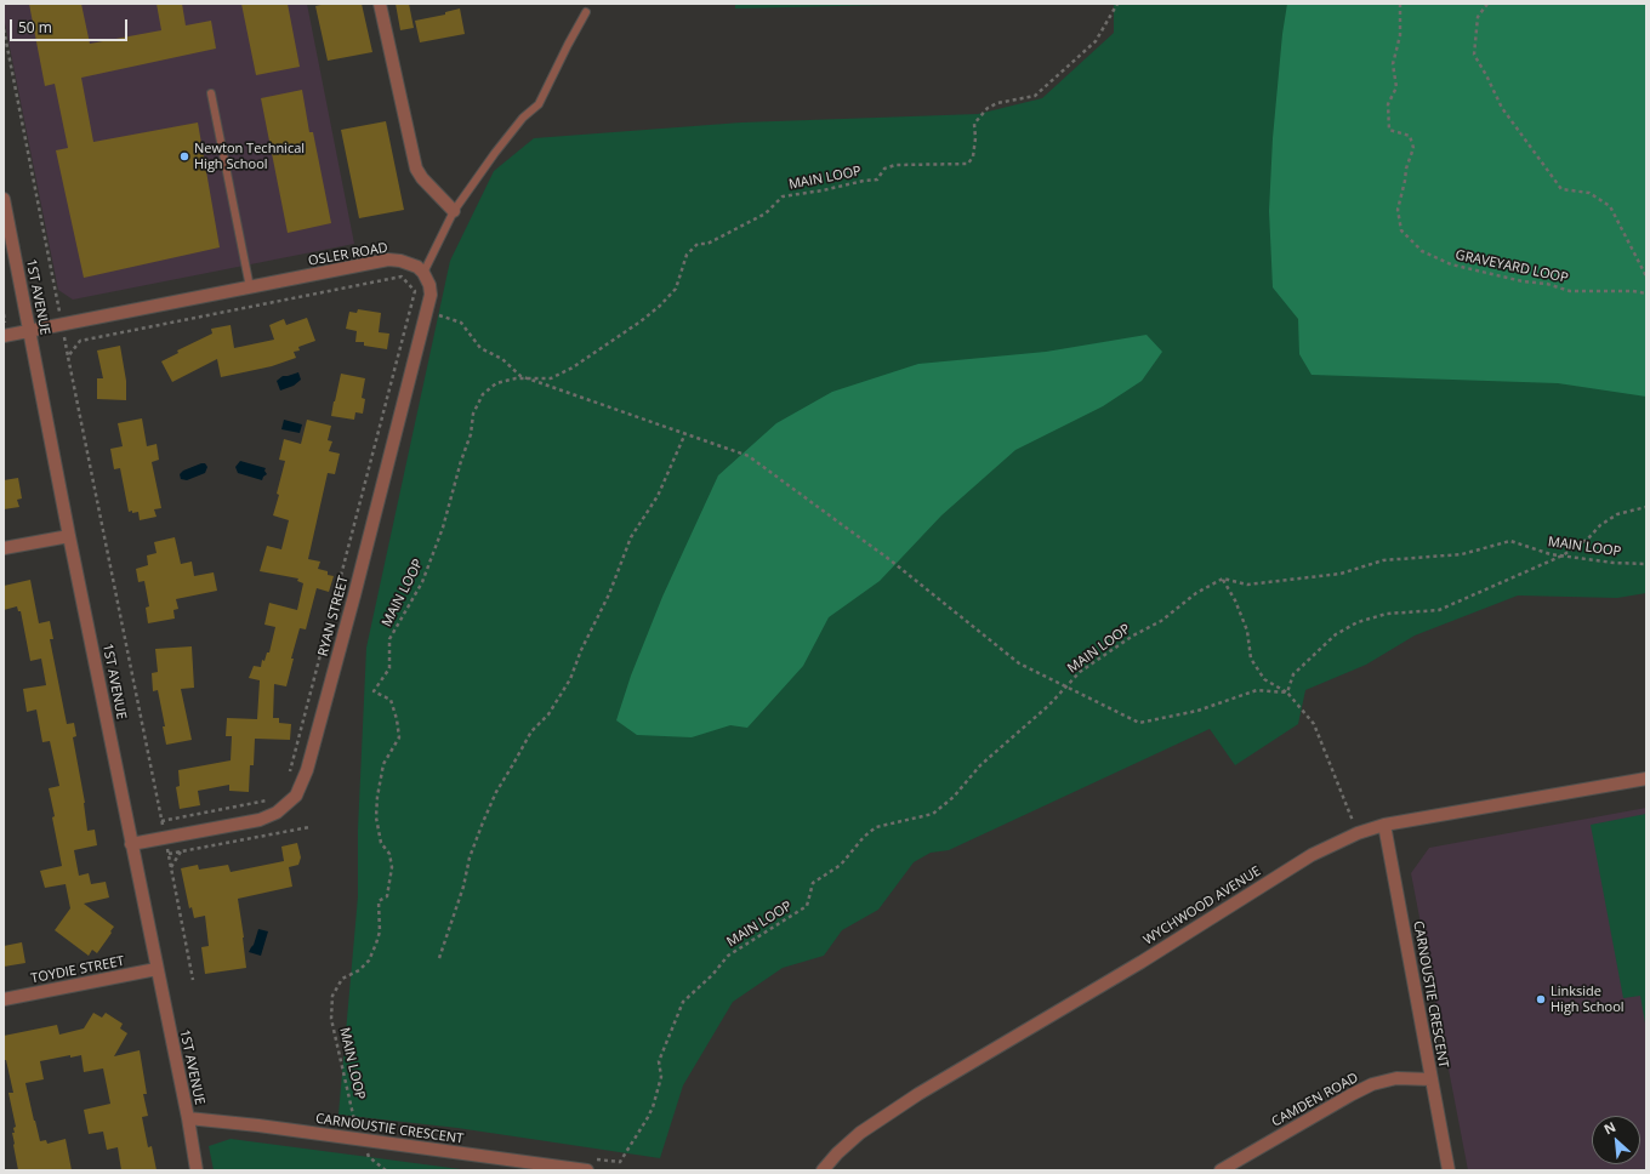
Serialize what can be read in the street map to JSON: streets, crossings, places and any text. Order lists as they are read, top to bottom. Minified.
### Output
{"streets":{"street":["OSLER ROAD","1ST AVENUE","RYAN STREET","WYCHWOOD AVENUE","TOYDIE STREET","CARNOUSTIE CRESCENT","CAMDEN ROAD"],"path":["MAIN LOOP","GRAVEYARD LOOP"]},"crossings":[["MAIN LOOP","CARNOUSTIE CRESCENT"],["OSLER ROAD","1ST AVENUE"],["OSLER ROAD","RYAN STREET"],["1ST AVENUE","RYAN STREET"],["1ST AVENUE","TOYDIE STREET"],["1ST AVENUE","CARNOUSTIE CRESCENT"],["WYCHWOOD AVENUE","CARNOUSTIE CRESCENT"],["CARNOUSTIE CRESCENT","CAMDEN ROAD"]],"places":["Newton Technical High School","Linkside High School"],"scale_bar":"50 m","north":"top left"}
